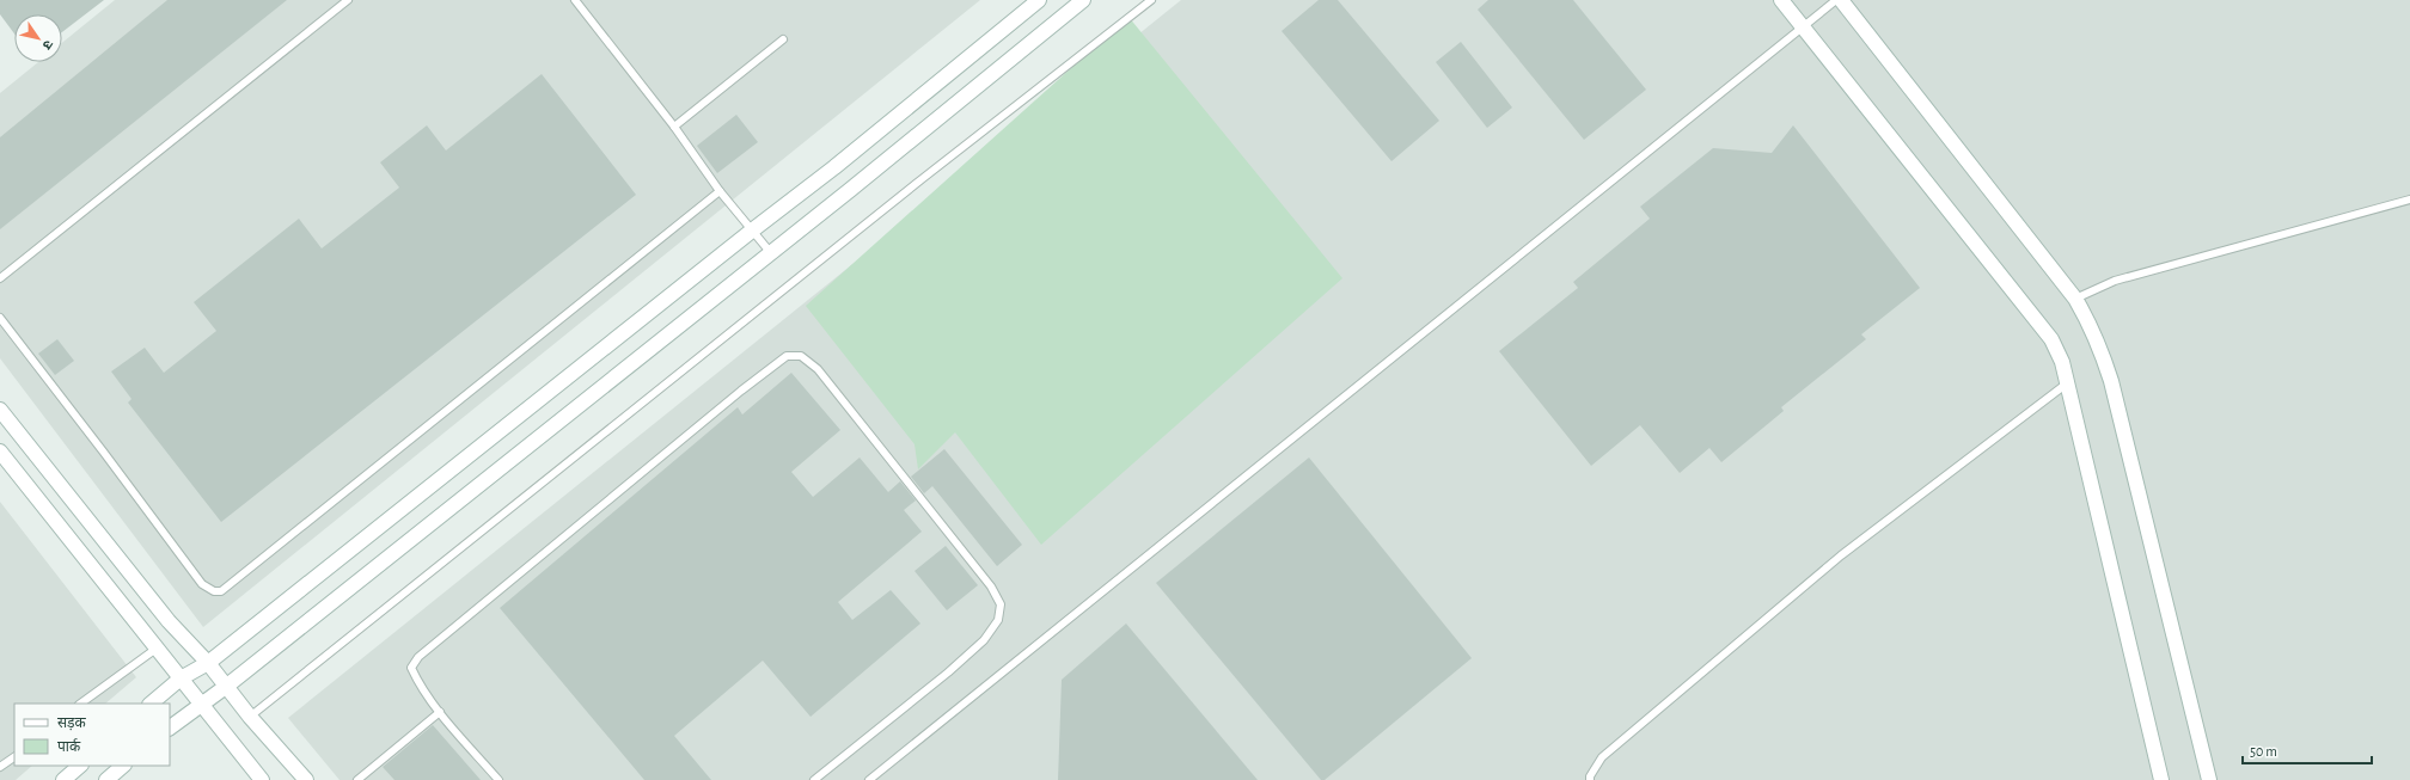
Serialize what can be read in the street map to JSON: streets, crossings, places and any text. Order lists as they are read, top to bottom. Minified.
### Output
{"legend":["सड़क","पार्क"],"scale_bar":"50 m","north":"bottom right"}
